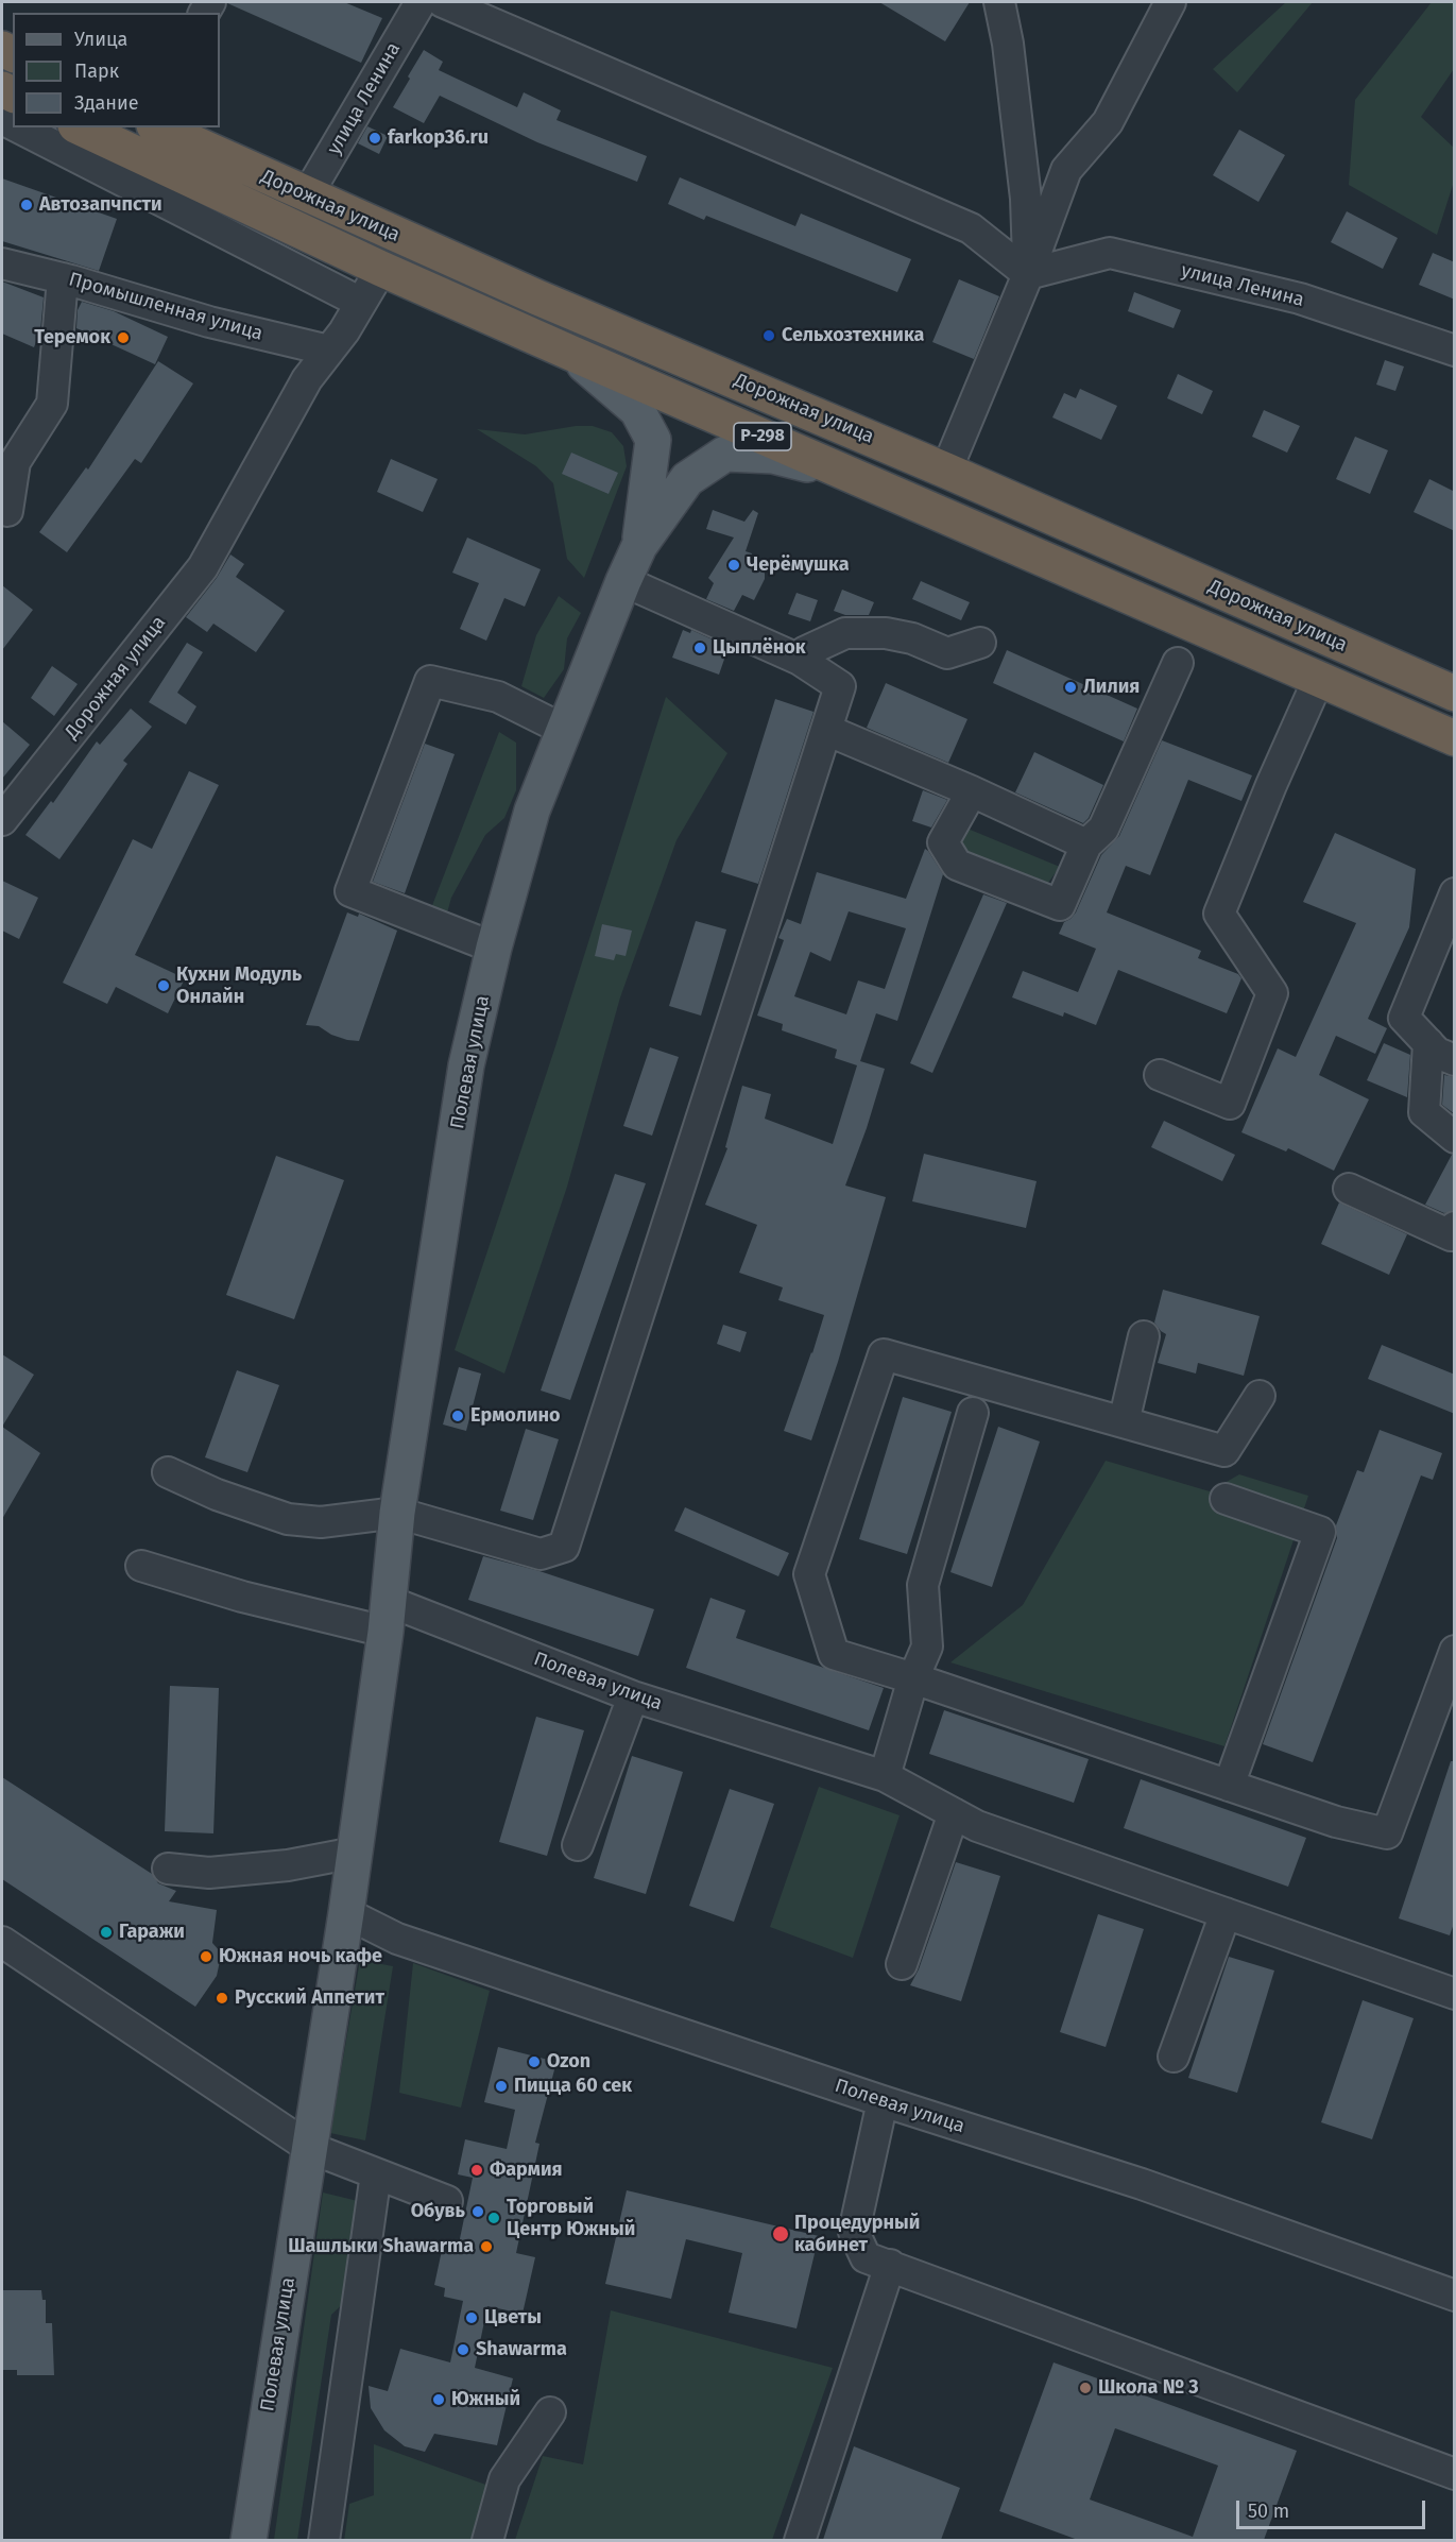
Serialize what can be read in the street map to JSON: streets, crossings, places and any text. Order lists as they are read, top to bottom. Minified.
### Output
{"streets":{"highway":["Дорожная улица","Р-298"],"main road":["Полевая улица"],"street":["улица Ленина","Промышленная улица"]},"crossings":[["улица Ленина","Дорожная улица"],["Дорожная улица","Промышленная улица"]],"places":["farkop36.ru","Автозапчпсти","Сельхозтехника","Теремок","Черёмушка","Цыплёнок","Лилия","Кухни Модуль Онлайн","Ермолино","Гаражи","Южная ночь кафе","Русский Аппетит","Ozon","Пицца 60 сек","Фармия","Обувь","Торговый Центр Южный","Процедурный кабинет","Шашлыки Shawarma","Цветы","Shawarma","Школа № 3","Южный"],"legend":["Улица","Парк","Здание"],"scale_bar":"50 m"}
